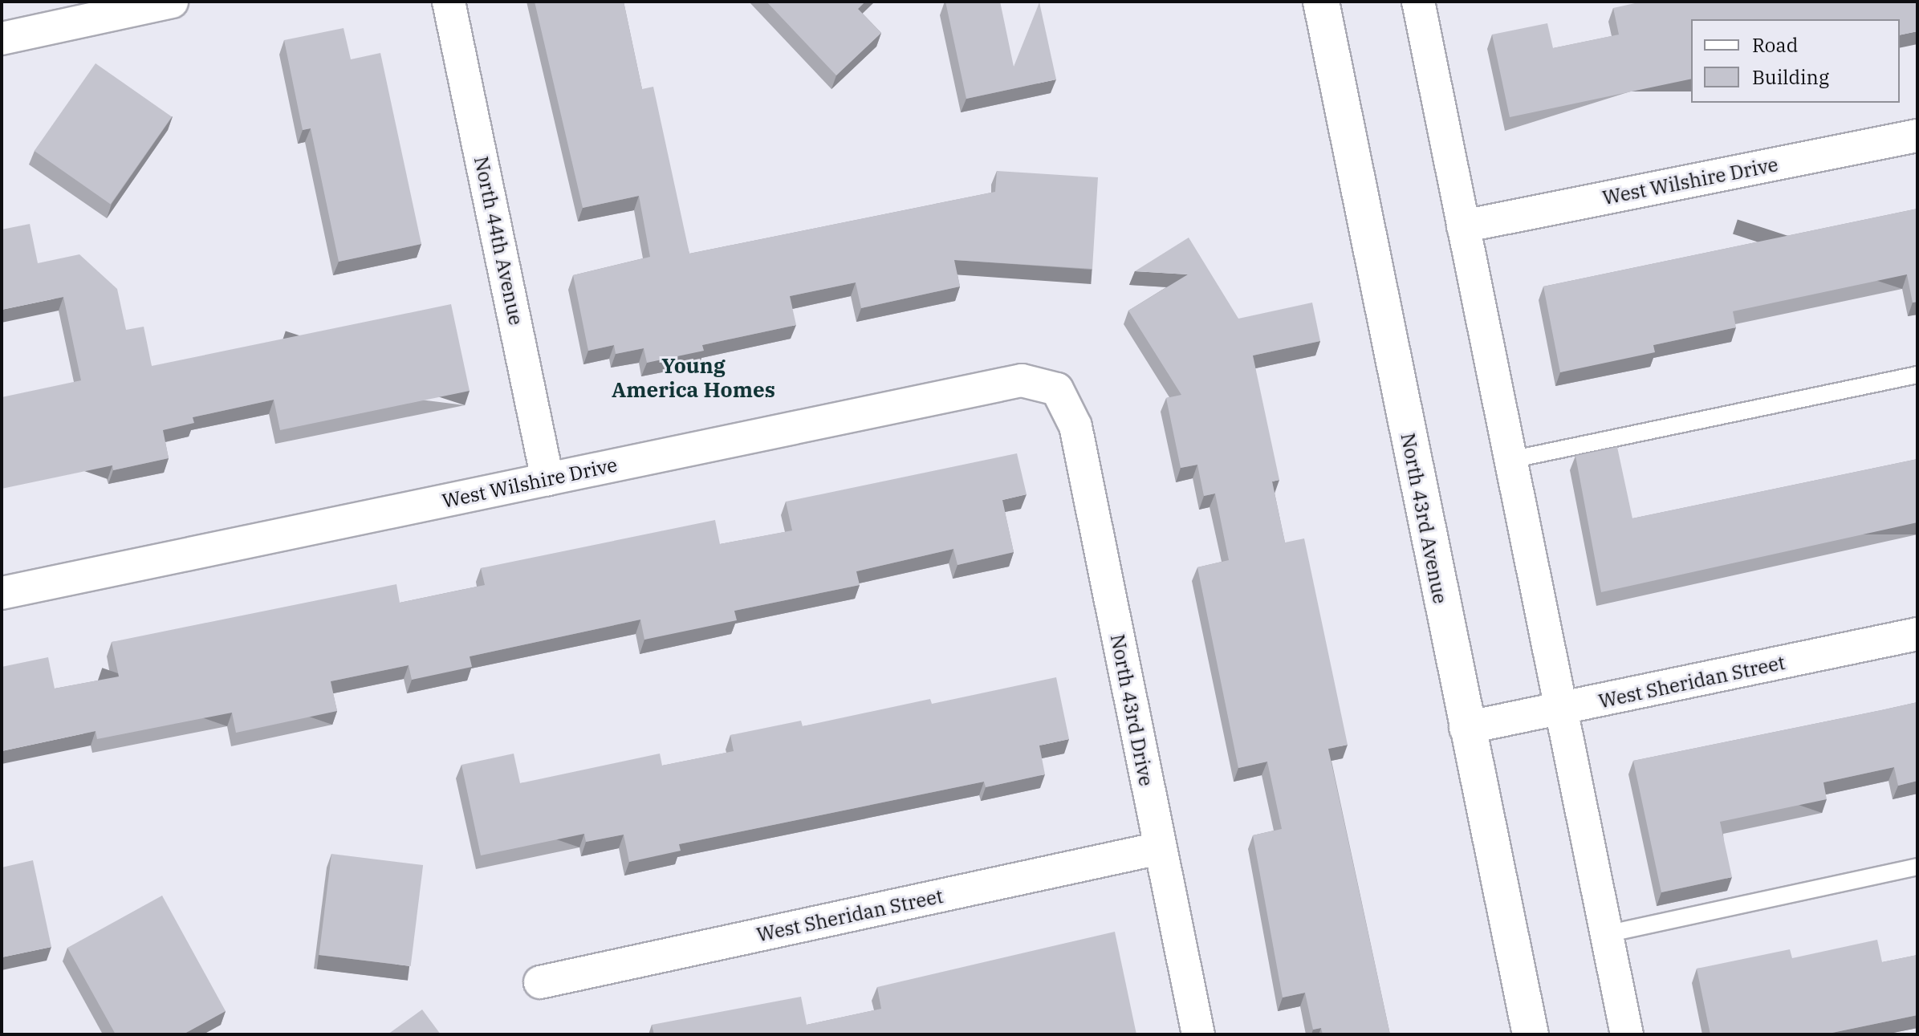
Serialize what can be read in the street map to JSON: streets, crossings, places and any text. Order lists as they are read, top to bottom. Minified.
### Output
{"streets":{"main road":["North 43rd Avenue"],"street":["West Wilshire Drive","North 44th Avenue","West Sheridan Street","North 43rd Drive"]},"crossings":[["West Wilshire Drive","North 44th Avenue"],["West Wilshire Drive","North 43rd Drive"],["North 43rd Avenue","West Sheridan Street"],["West Sheridan Street","North 43rd Drive"]],"districts":["Young America Homes"],"legend":["Road","Building"]}
